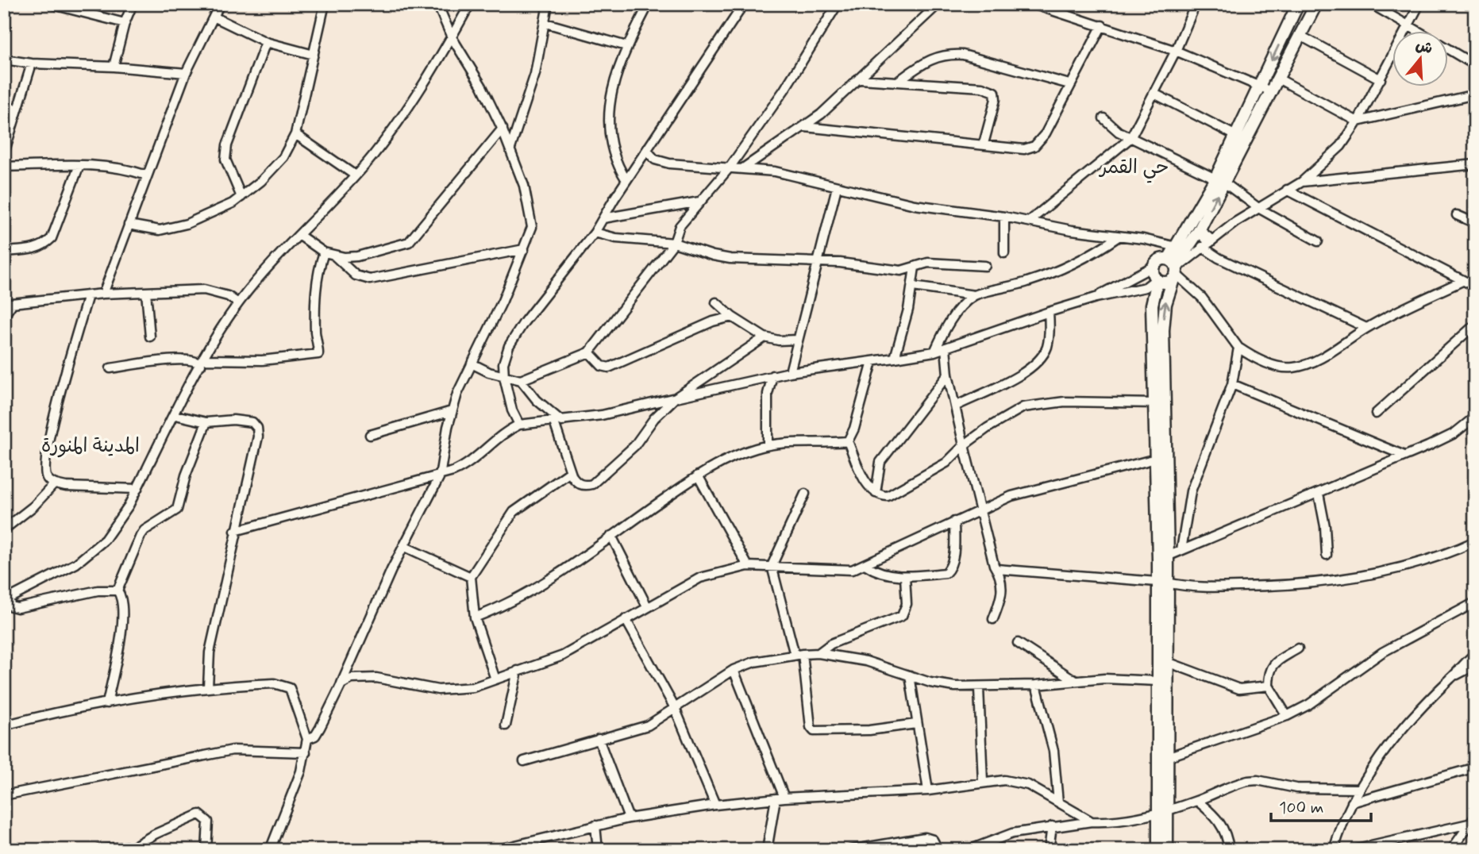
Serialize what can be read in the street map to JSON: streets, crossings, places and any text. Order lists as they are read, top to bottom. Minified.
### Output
{"districts":["حي القمر","المدينة المنورة"],"scale_bar":"100 m","north":"top"}
